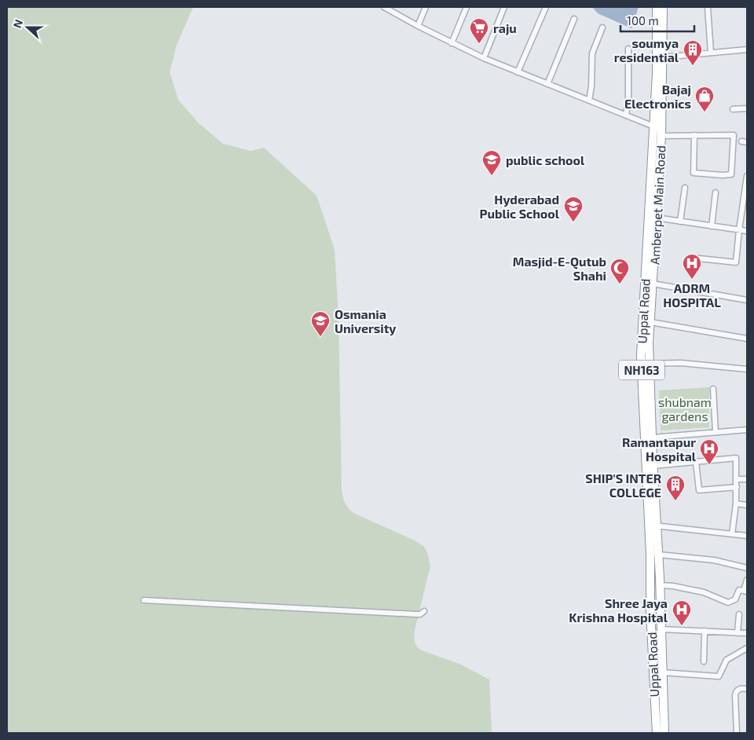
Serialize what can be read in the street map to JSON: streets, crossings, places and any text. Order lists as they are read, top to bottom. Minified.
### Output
{"streets":{"highway":["Amberpet Main Road","Uppal Road","NH163"]},"crossings":[["Amberpet Main Road","Uppal Road"]],"parks":["shubnam gardens"],"places":{"supermarket":["raju"],"building":["soumya residential","SHIP'S INTER COLLEGE"],"shop":["Bajaj Electronics"],"school or university":["public school","Hyderabad Public School","Osmania University"],"hospital":["ADRM HOSPITAL","Ramantapur Hospital","Shree Jaya Krishna Hospital"],"mosque":["Masjid-E-Qutub Shahi"]},"scale_bar":"100 m","north":"left"}
